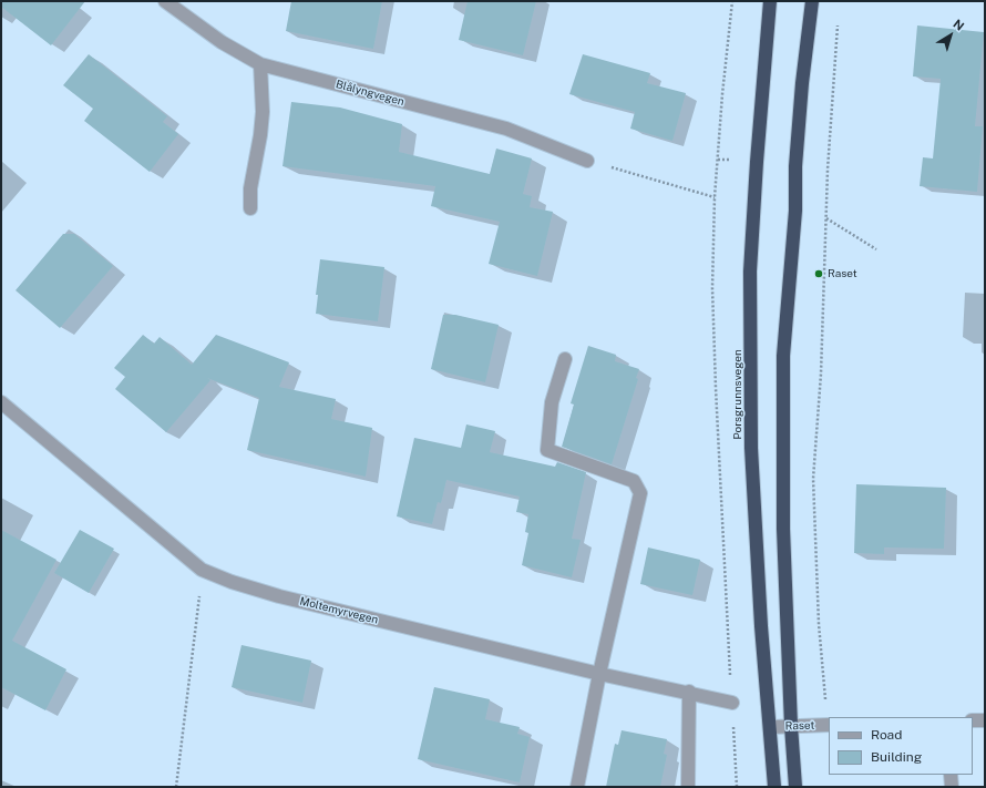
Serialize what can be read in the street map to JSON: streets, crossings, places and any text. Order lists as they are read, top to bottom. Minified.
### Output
{"streets":{"highway":["Porsgrunnsvegen"],"street":["Blålyngvegen","Moltemyrvegen","Raset"]},"crossings":[["Porsgrunnsvegen","Raset"]],"places":["Raset"],"legend":["Road","Building"],"north":"top right"}
